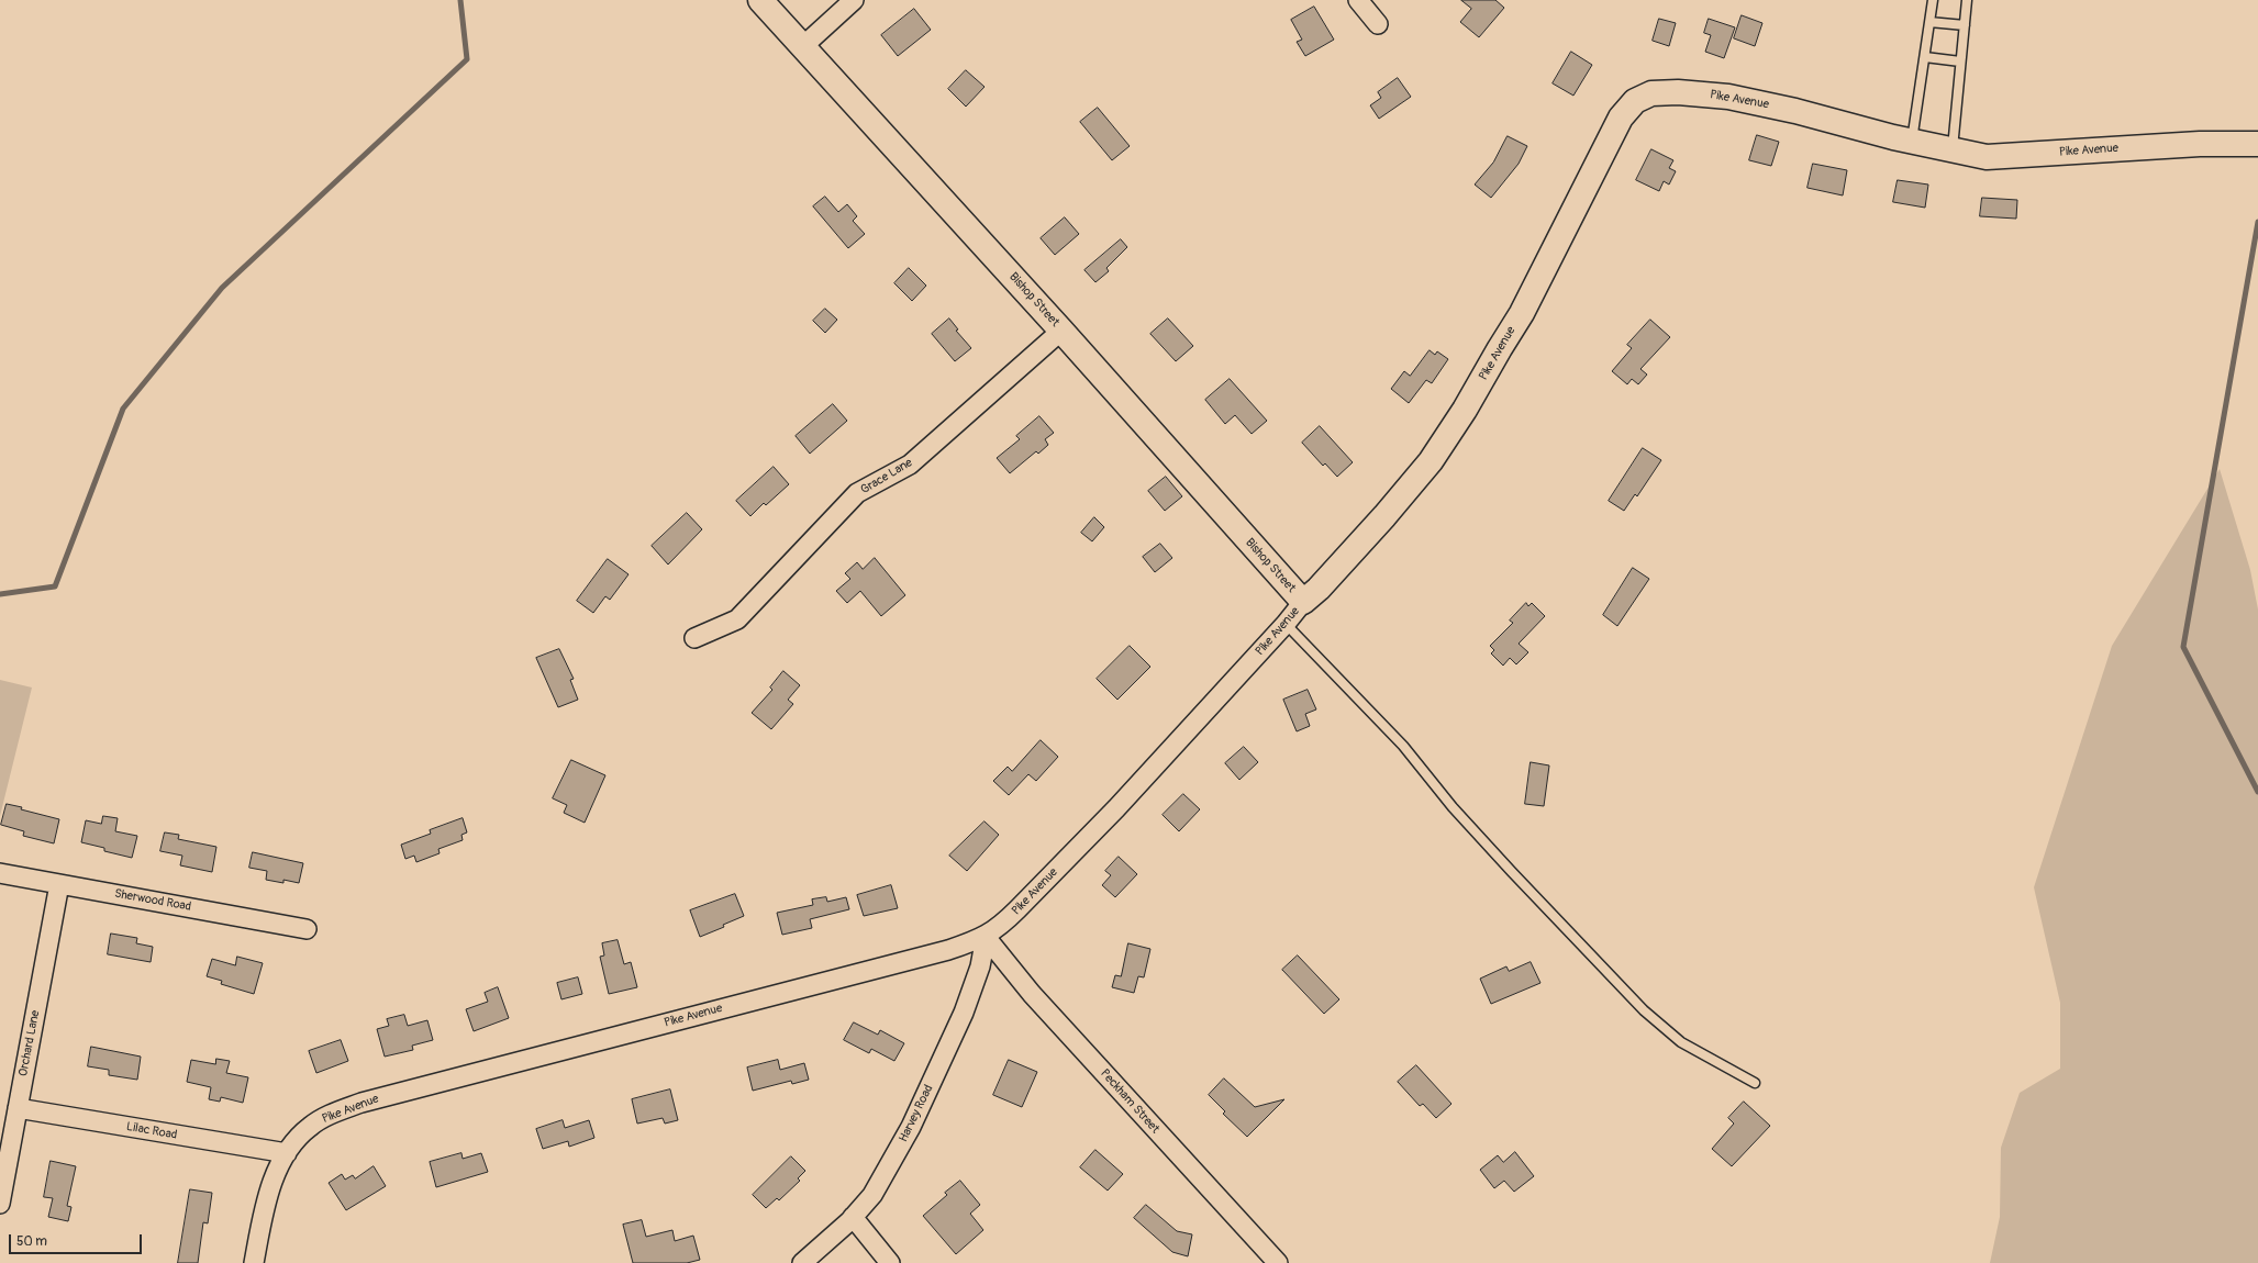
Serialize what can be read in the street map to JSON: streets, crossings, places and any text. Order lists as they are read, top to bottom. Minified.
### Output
{"streets":{"street":["Pike Avenue","Bishop Street","Grace Lane","Sherwood Road","Orchard Lane","Peckham Street","Harvey Road","Lilac Road"]},"crossings":[["Pike Avenue","Bishop Street"],["Pike Avenue","Peckham Street"],["Pike Avenue","Harvey Road"],["Pike Avenue","Lilac Road"],["Bishop Street","Grace Lane"],["Sherwood Road","Orchard Lane"],["Orchard Lane","Lilac Road"],["Peckham Street","Harvey Road"]],"scale_bar":"50 m"}
